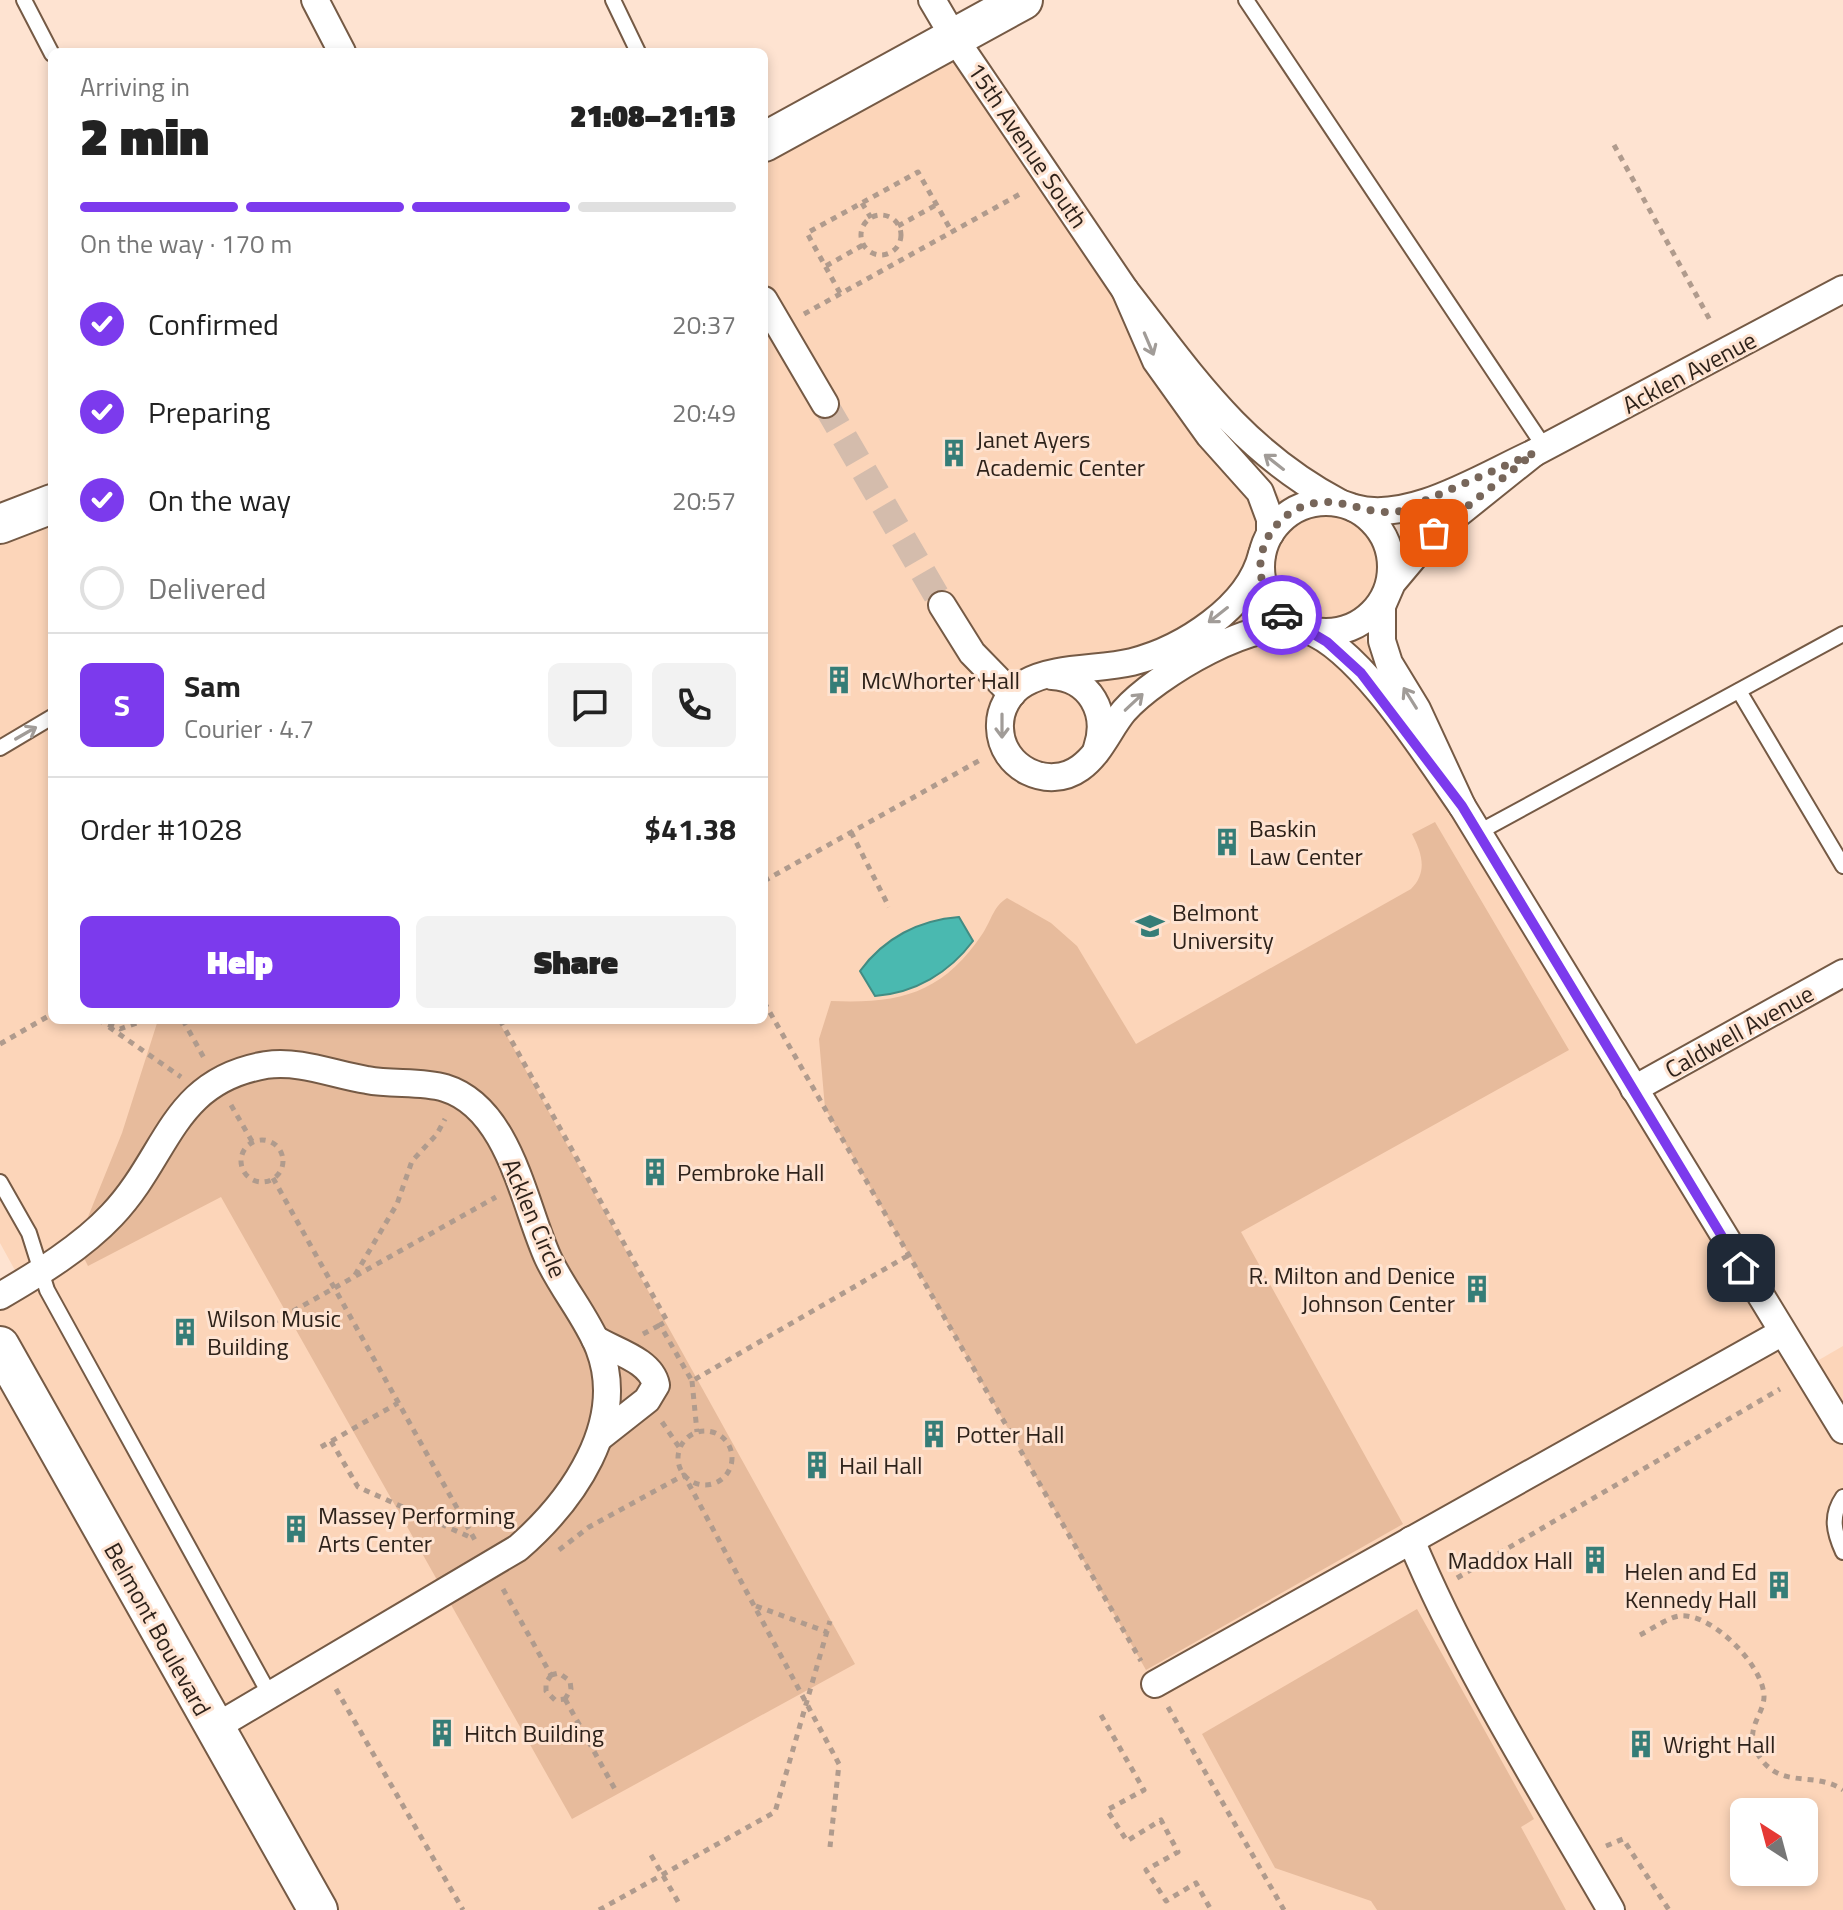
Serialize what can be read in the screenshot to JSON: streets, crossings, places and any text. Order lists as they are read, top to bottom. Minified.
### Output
{"streets":{"street":["15th Avenue South","Acklen Avenue","Caldwell Avenue","Acklen Circle","Belmont Boulevard"]},"crossings":[["15th Avenue South","Acklen Avenue"],["Acklen Circle","Belmont Boulevard"]],"places":{"building":["Janet Ayers Academic Center","McWhorter Hall","Baskin Law Center","Pembroke Hall","R. Milton and Denice Johnson Center","Wilson Music Building","Potter Hall","Hail Hall","Massey Performing Arts Center","Maddox Hall","Helen and Ed Kennedy Hall","Hitch Building","Wright Hall"],"school or university":["Belmont University"]},"north":"top left","page":{"heading":["2 min","Arriving in","21:08–21:13"],"panel":["Sam","Courier · 4.7","Order #1028","$41.38"],"bar":"On the way · 170 m","list":[["Confirmed","20:37"],["Preparing","20:49"],["On the way","20:57"],"Delivered"],"round":"S","buttons":["Help","Share"]}}
